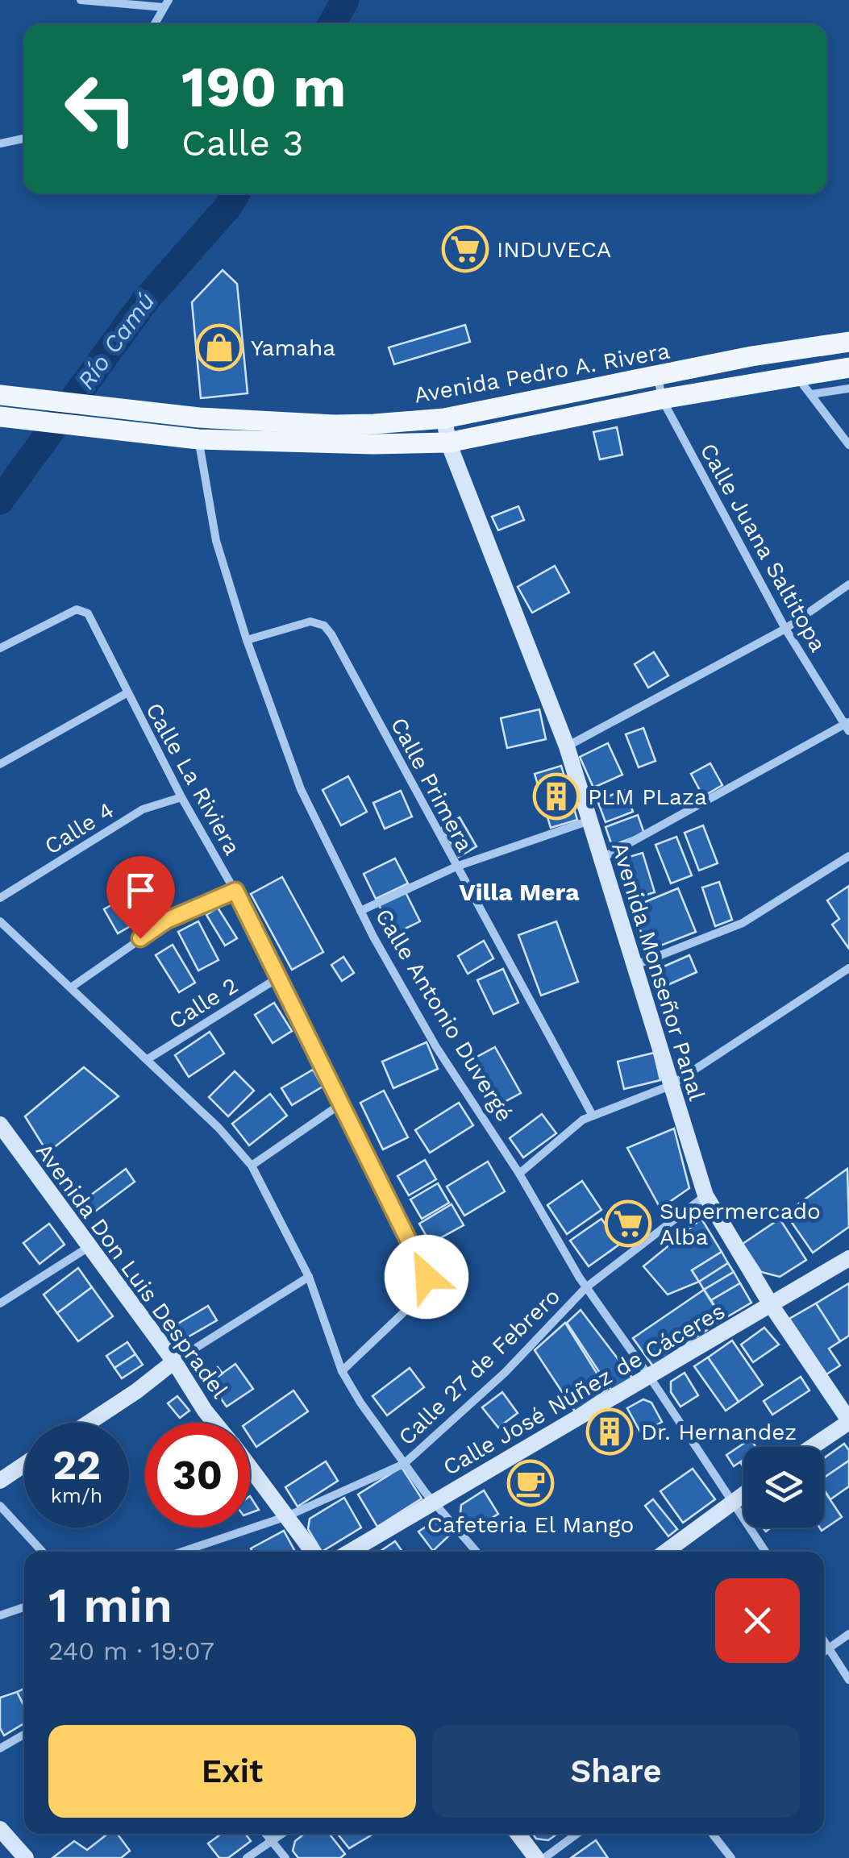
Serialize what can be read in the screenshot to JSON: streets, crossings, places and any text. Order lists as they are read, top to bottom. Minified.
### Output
{"streets":{"main road":["Avenida Pedro A. Rivera","Avenida Monseñor Panal","Avenida Don Luis Despradel","Calle José Núñez de Cáceres"],"street":["Calle Juana Saltitopa","Calle La Riviera","Calle Primera","Calle 4","Calle 2","Calle Antonio Duvergé","Calle 27 de Febrero"]},"crossings":[["Avenida Pedro A. Rivera","Calle Juana Saltitopa"],["Avenida Pedro A. Rivera","Avenida Monseñor Panal"],["Avenida Pedro A. Rivera","Calle Antonio Duvergé"],["Calle La Riviera","Calle 4"],["Calle La Riviera","Calle 2"],["Calle Primera","Calle Antonio Duvergé"],["Avenida Monseñor Panal","Calle 27 de Febrero"],["Avenida Monseñor Panal","Calle José Núñez de Cáceres"],["Calle Antonio Duvergé","Calle 27 de Febrero"],["Calle Antonio Duvergé","Calle José Núñez de Cáceres"],["Avenida Don Luis Despradel","Calle 27 de Febrero"]],"districts":["Villa Mera"],"water":["Río Camú"],"places":{"supermarket":["INDUVECA","Supermercado Alba"],"shop":["Yamaha"],"building":["PLM PLaza","Dr. Hernandez"],"cafe":["Cafeteria El Mango"]},"page":{"turn":["190 m","Calle 3"],"speed":"22 km/h","limit":"30","heading":["1 min","240 m · 19:07"],"buttons":["Exit","Share"]}}
